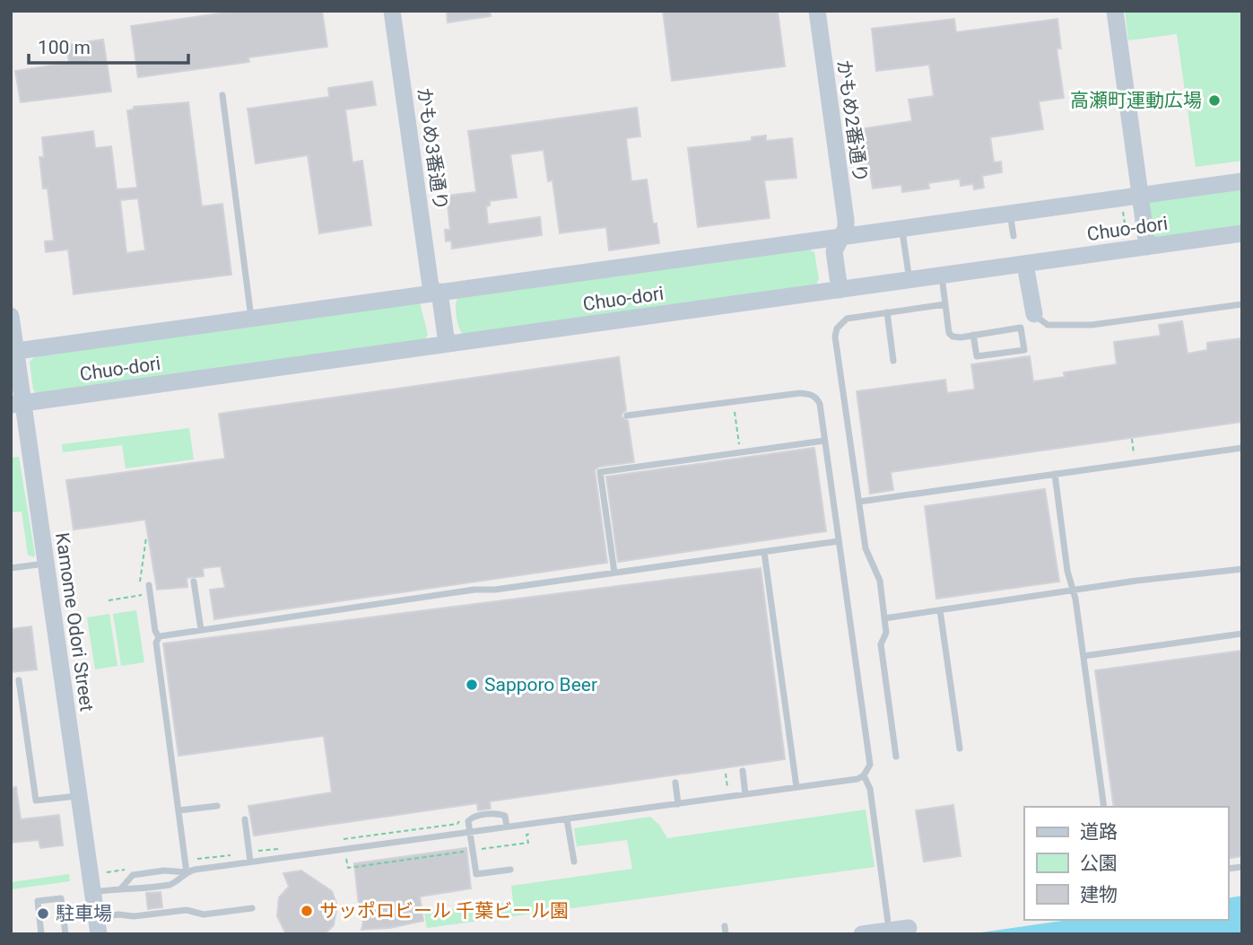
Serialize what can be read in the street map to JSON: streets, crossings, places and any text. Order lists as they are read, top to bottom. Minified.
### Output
{"streets":{"street":["かもめ2番通り","かもめ3番通り","Chuo-dori","Kamome Odori Street"]},"crossings":[["かもめ2番通り","Chuo-dori"],["かもめ3番通り","Chuo-dori"],["Chuo-dori","Kamome Odori Street"]],"places":["高瀬町運動広場","Sapporo Beer","サッポロビール 千葉ビール園","駐車場"],"legend":["道路","公園","建物"],"scale_bar":"100 m"}
